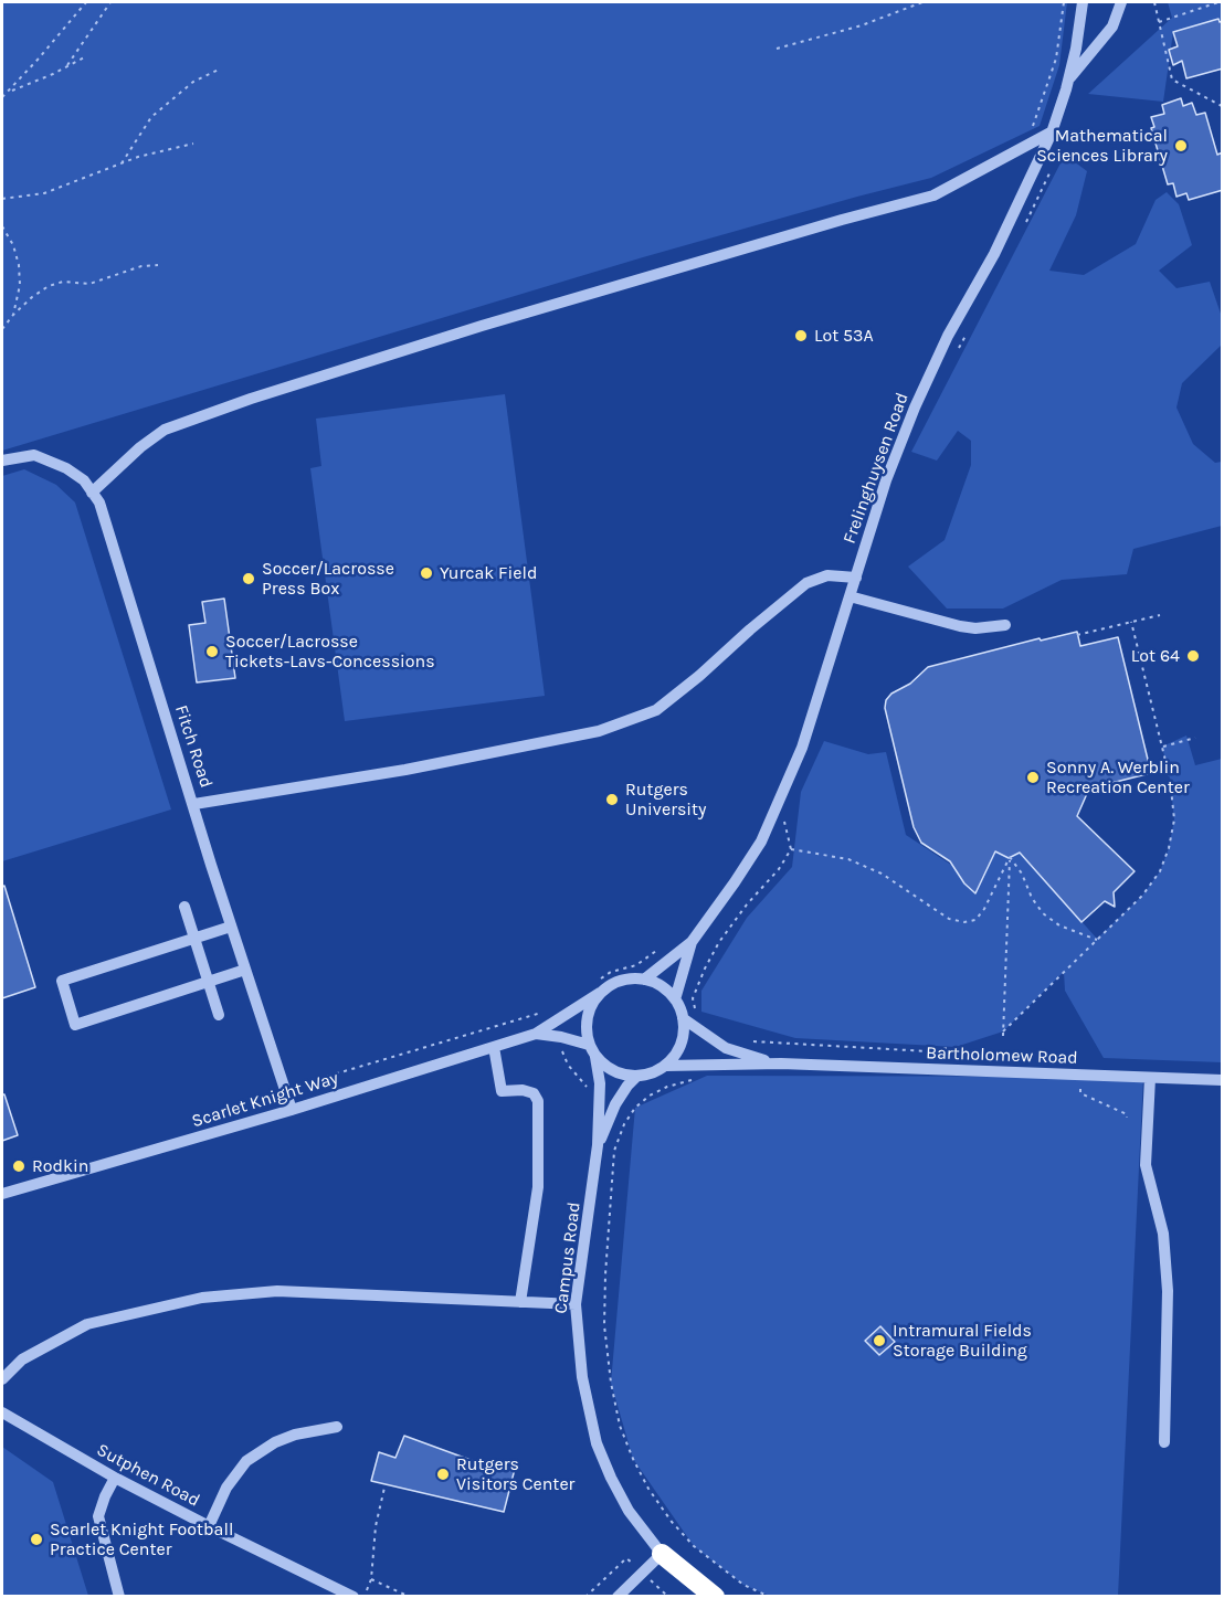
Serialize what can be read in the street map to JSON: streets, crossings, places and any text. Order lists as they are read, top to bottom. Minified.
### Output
{"streets":{"street":["Frelinghuysen Road","Fitch Road","Bartholomew Road","Scarlet Knight Way","Campus Road","Sutphen Road"]},"crossings":[["Frelinghuysen Road","Bartholomew Road"],["Frelinghuysen Road","Campus Road"],["Fitch Road","Scarlet Knight Way"],["Bartholomew Road","Campus Road"]],"places":["Mathematical Sciences Library","Lot 53A","Yurcak Field","Soccer/Lacrosse Press Box","Soccer/Lacrosse Tickets-Lavs-Concessions","Lot 64","Sonny A. Werblin Recreation Center","Rutgers University","Rodkin","Intramural Fields Storage Building","Rutgers Visitors Center","Scarlet Knight Football Practice Center"]}
